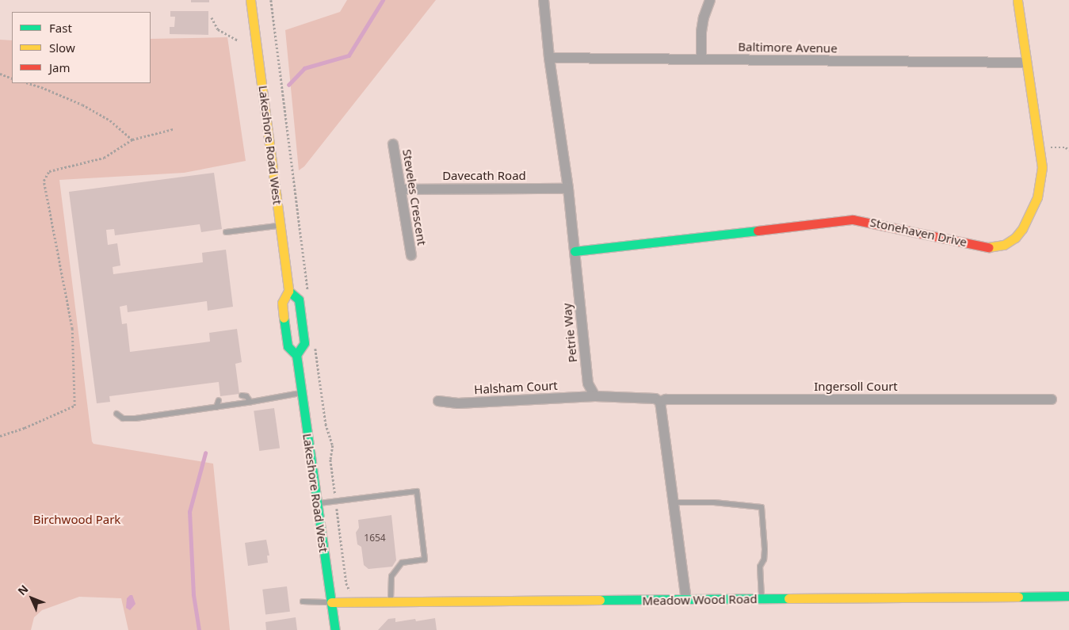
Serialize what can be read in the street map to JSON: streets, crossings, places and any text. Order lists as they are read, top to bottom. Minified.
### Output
{"streets":{"street":["Baltimore Avenue","Lakeshore Road West","Davecath Road","Steveles Crescent","Stonehaven Drive","Petrie Way","Ingersoll Court","Halsham Court","Meadow Wood Road"]},"crossings":[["Baltimore Avenue","Stonehaven Drive"],["Baltimore Avenue","Petrie Way"],["Lakeshore Road West","Meadow Wood Road"],["Davecath Road","Steveles Crescent"],["Davecath Road","Petrie Way"],["Stonehaven Drive","Petrie Way"],["Petrie Way","Halsham Court"]],"parks":["Birchwood Park"],"house_numbers":["1654"],"legend":["Fast","Slow","Jam"],"north":"top left"}
